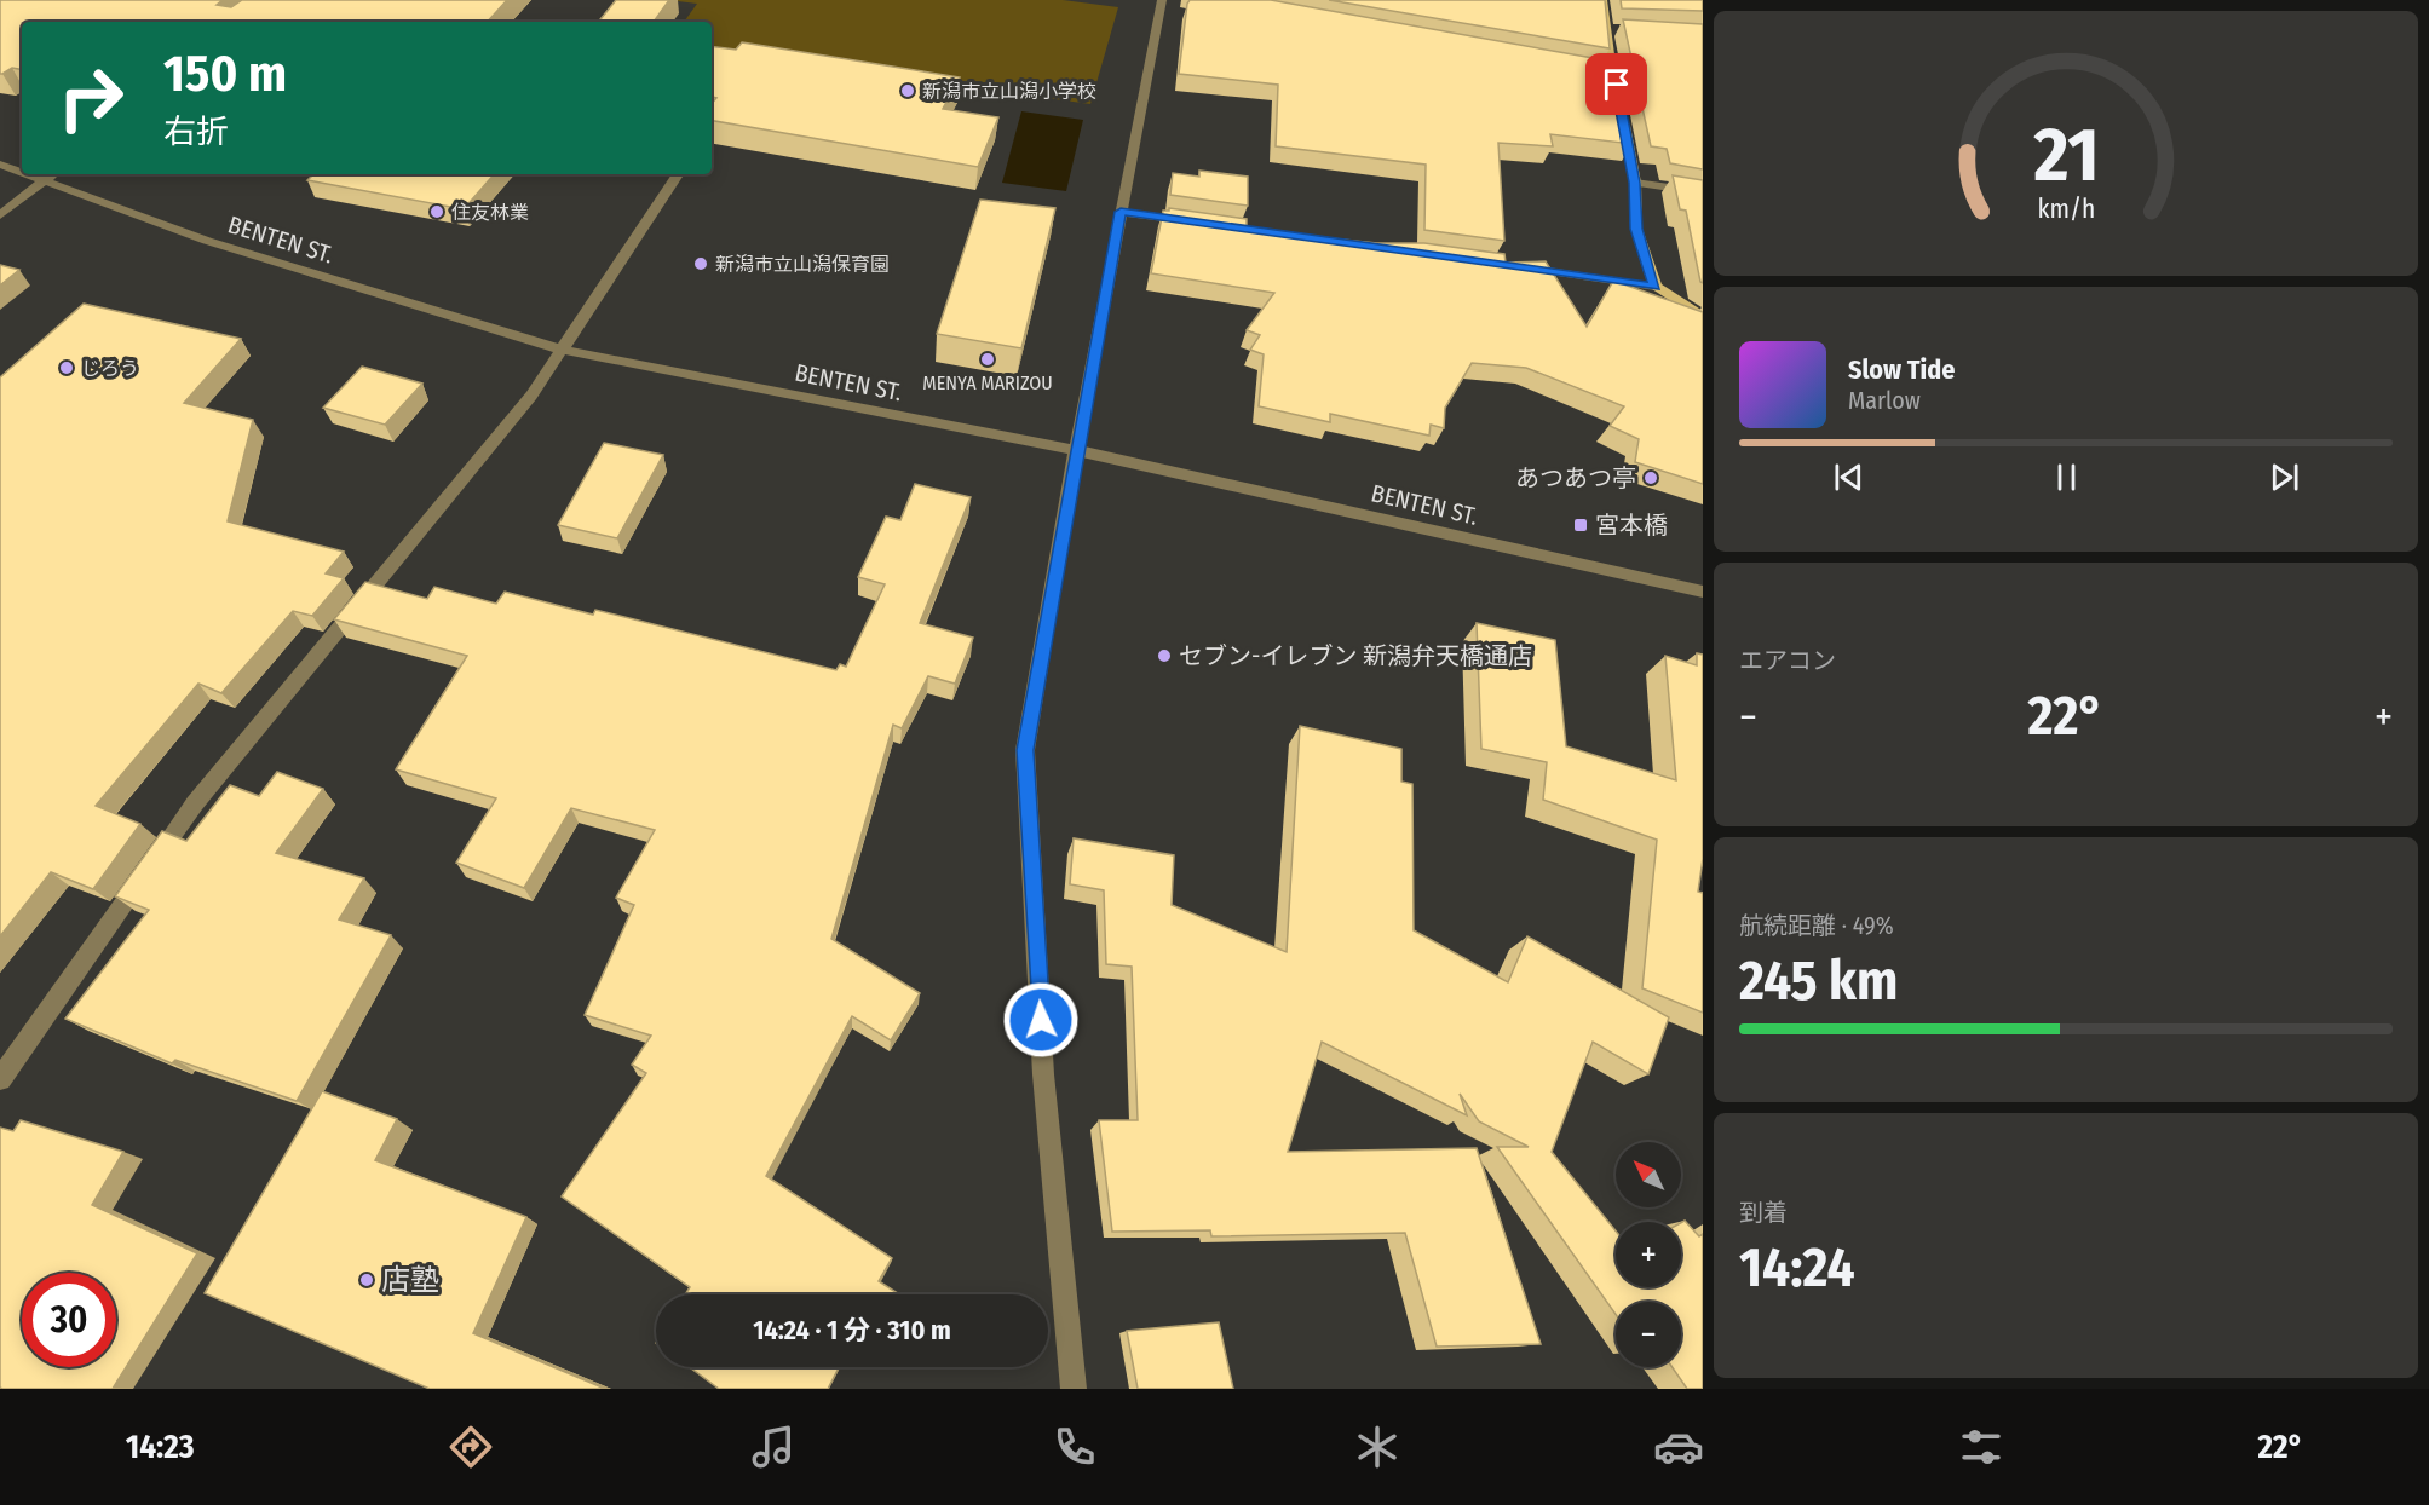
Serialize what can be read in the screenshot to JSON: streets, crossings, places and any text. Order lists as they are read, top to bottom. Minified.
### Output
{"streets":{"street":["BENTEN ST."]},"places":{"other":["新潟市立山潟小学校","住友林業","新潟市立山潟保育園","MENYA MARIZOU","じろう","あつあつ亭","セブン-イレブン 新潟弁天橋通店","店塾"],"transit":["宮本橋"]},"north":"top left","page":{"turn":["150 m","右折"],"song":["Slow Tide","Marlow"],"tile":["エアコン",["航続距離 · 49%","245 km"],["到着","14:24"]],"heat":["−","22°","+"],"map_buttons":["+","−"],"limit":"30","trip":"14:24 · 1 分 · 310 m","tabs":["14:23","22°"],"gauge":["21","km/h"]}}
